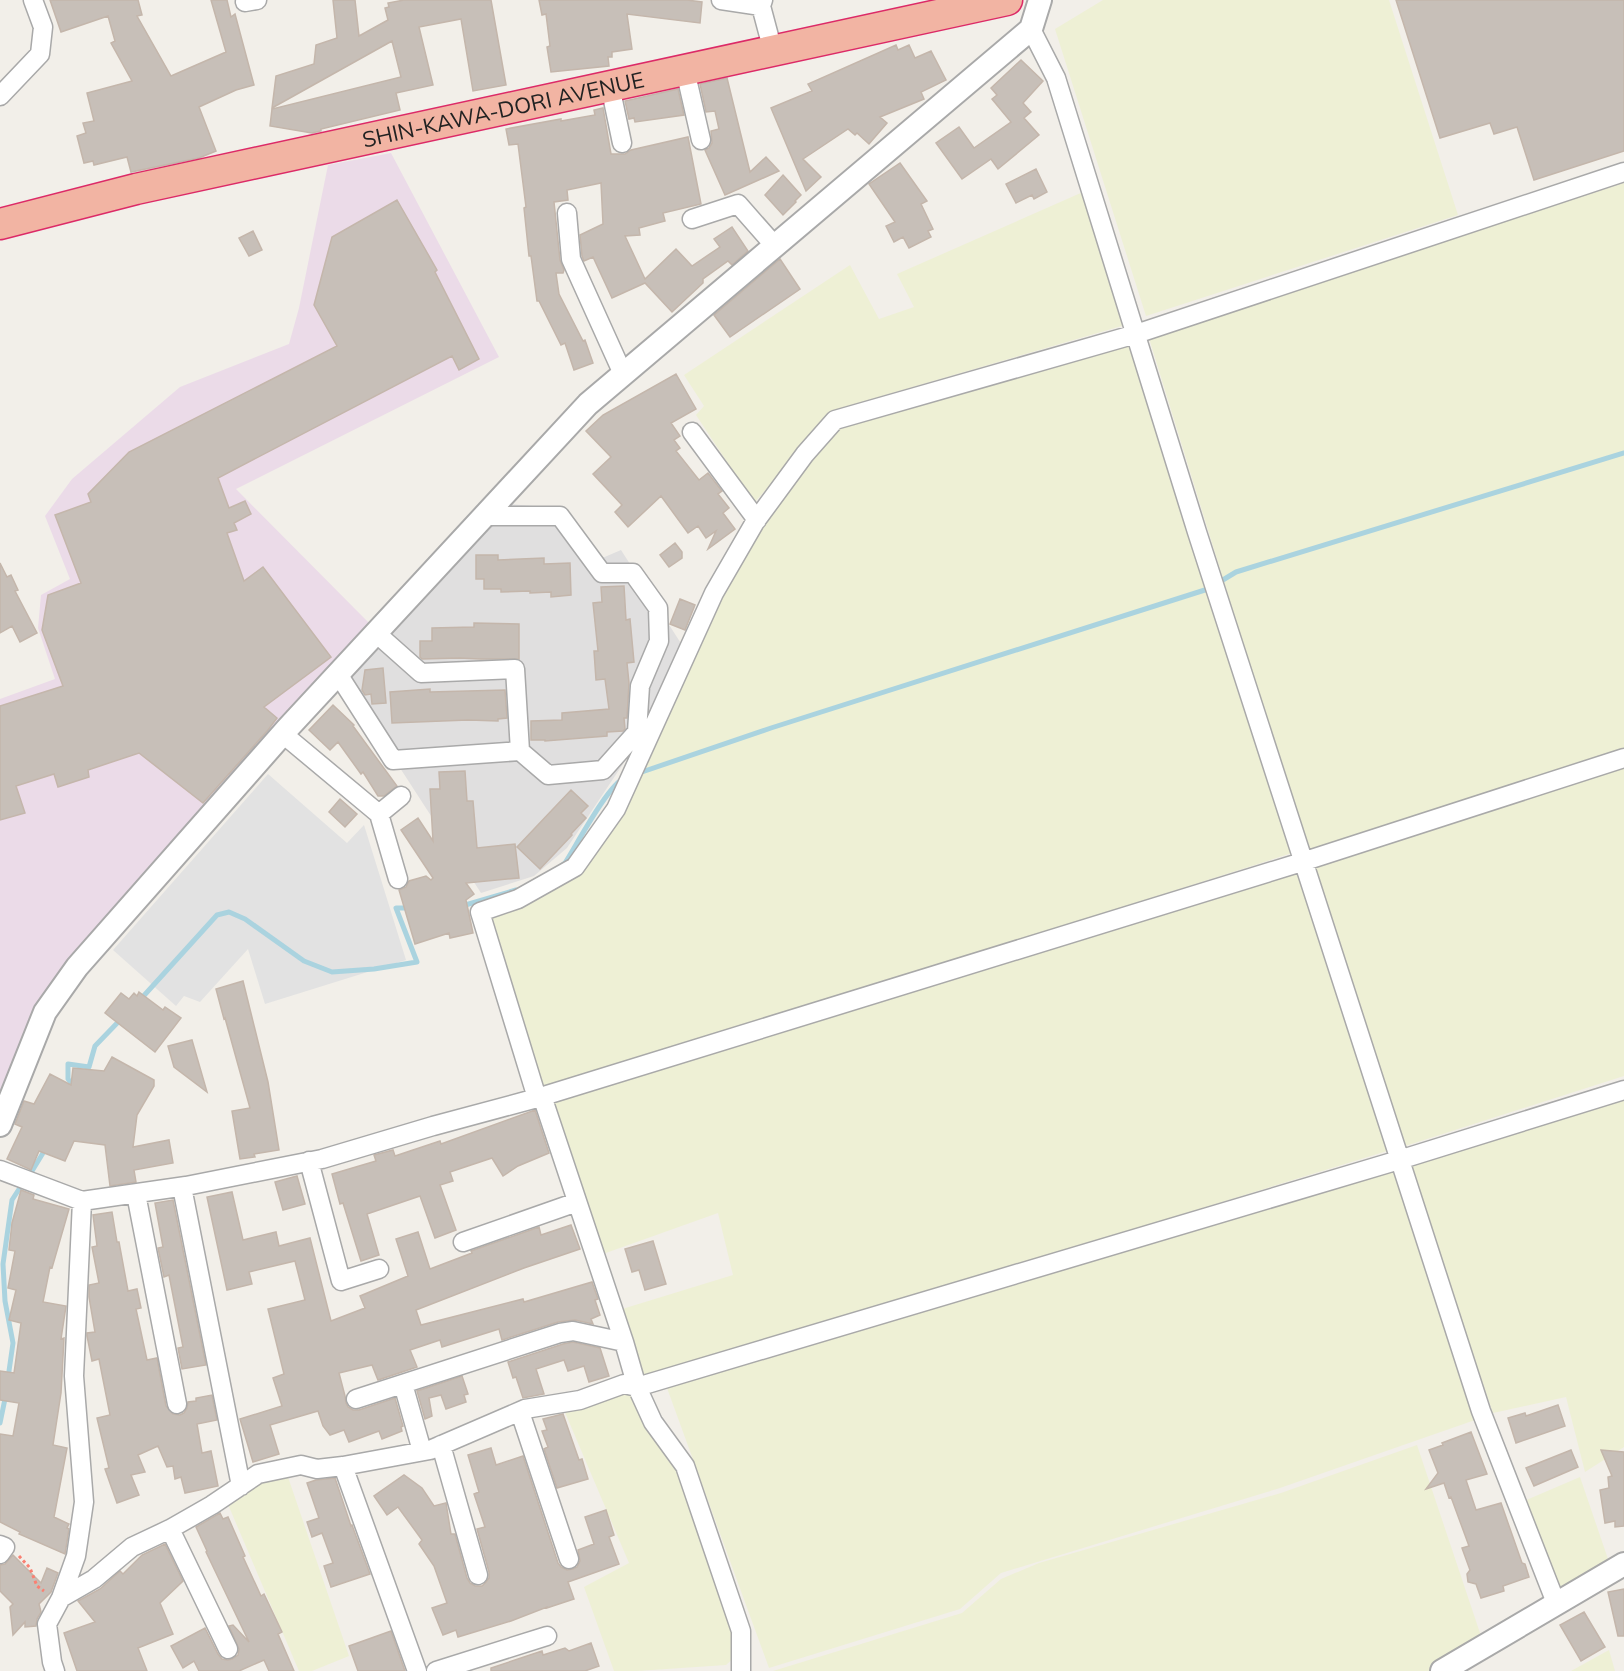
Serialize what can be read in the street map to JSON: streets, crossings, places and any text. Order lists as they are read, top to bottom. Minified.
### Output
{"streets":{"highway":["SHIN-KAWA-DORI AVENUE"]}}
